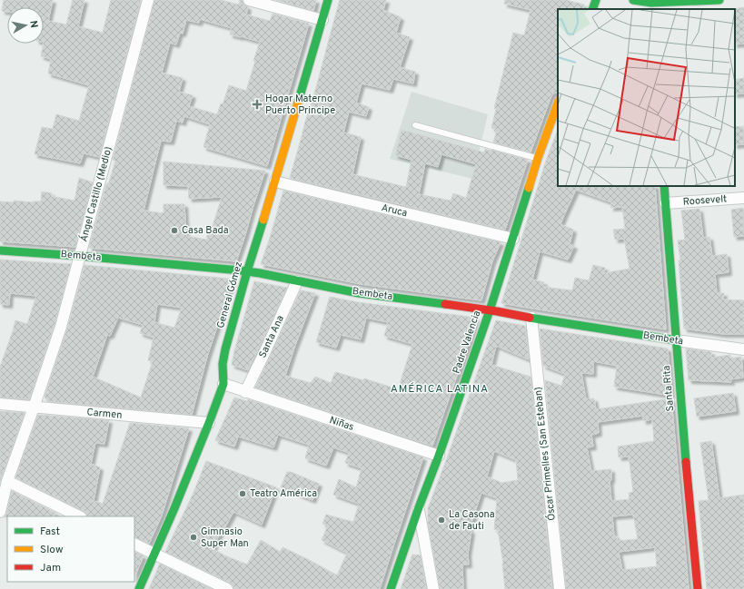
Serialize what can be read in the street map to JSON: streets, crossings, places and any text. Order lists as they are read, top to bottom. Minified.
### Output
{"streets":{"street":["Ángel Castillo (Medio)","Roosevelt","Aruca","Bembeta","General Gómez","Santa Ana","Padre Valencia","Santa Rita","Carmen","Niñas","Óscar Primelles (San Esteban)"]},"crossings":[["Ángel Castillo (Medio)","Bembeta"],["Ángel Castillo (Medio)","Carmen"],["Roosevelt","Santa Rita"],["Aruca","General Gómez"],["Aruca","Padre Valencia"],["Bembeta","General Gómez"],["Bembeta","Santa Ana"],["Bembeta","Padre Valencia"],["Bembeta","Santa Rita"],["Bembeta","Óscar Primelles (San Esteban)"],["General Gómez","Carmen"],["General Gómez","Niñas"],["Santa Ana","Niñas"],["Padre Valencia","Niñas"]],"districts":["AMÉRICA LATINA"],"places":{"health":["Hogar Materno Puerto Principe"],"other":["Casa Bada","Teatro América","La Casona de Fauti","Gimnasio Super Man"]},"legend":["Fast","Slow","Jam"],"north":"right"}
